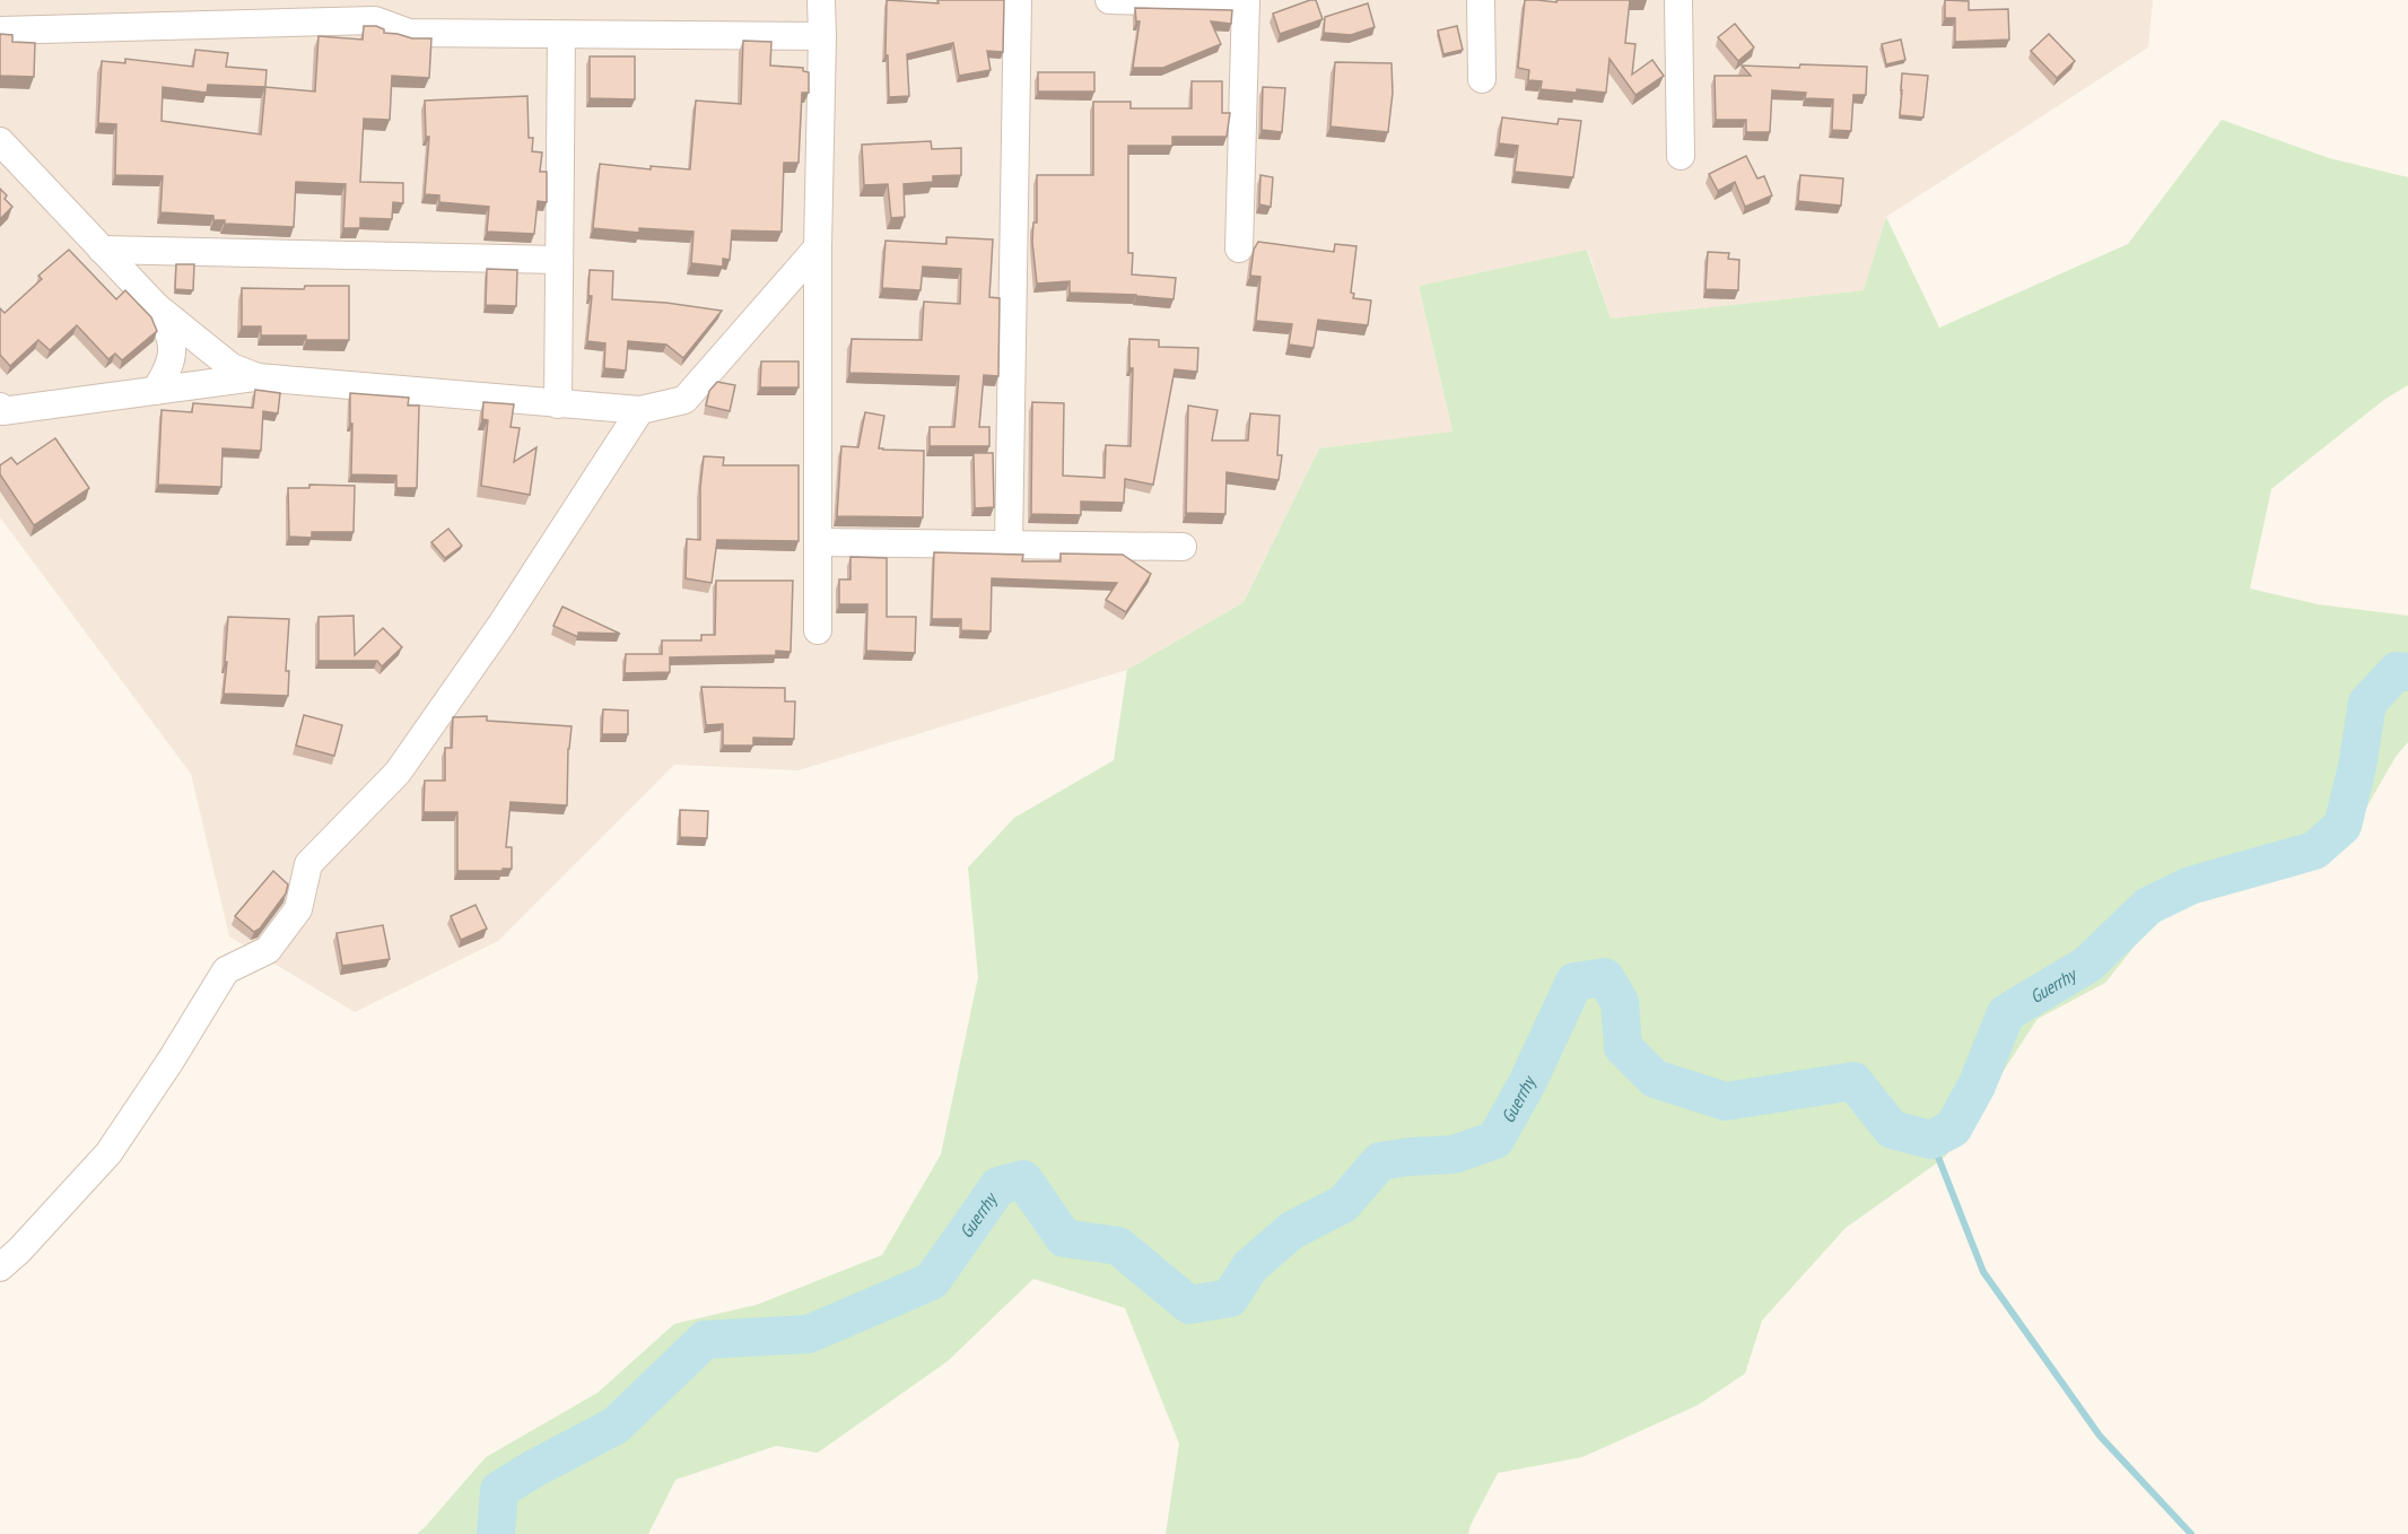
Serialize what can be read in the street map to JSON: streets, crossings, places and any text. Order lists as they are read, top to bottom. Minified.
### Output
{"water":["Guerrhy"]}
